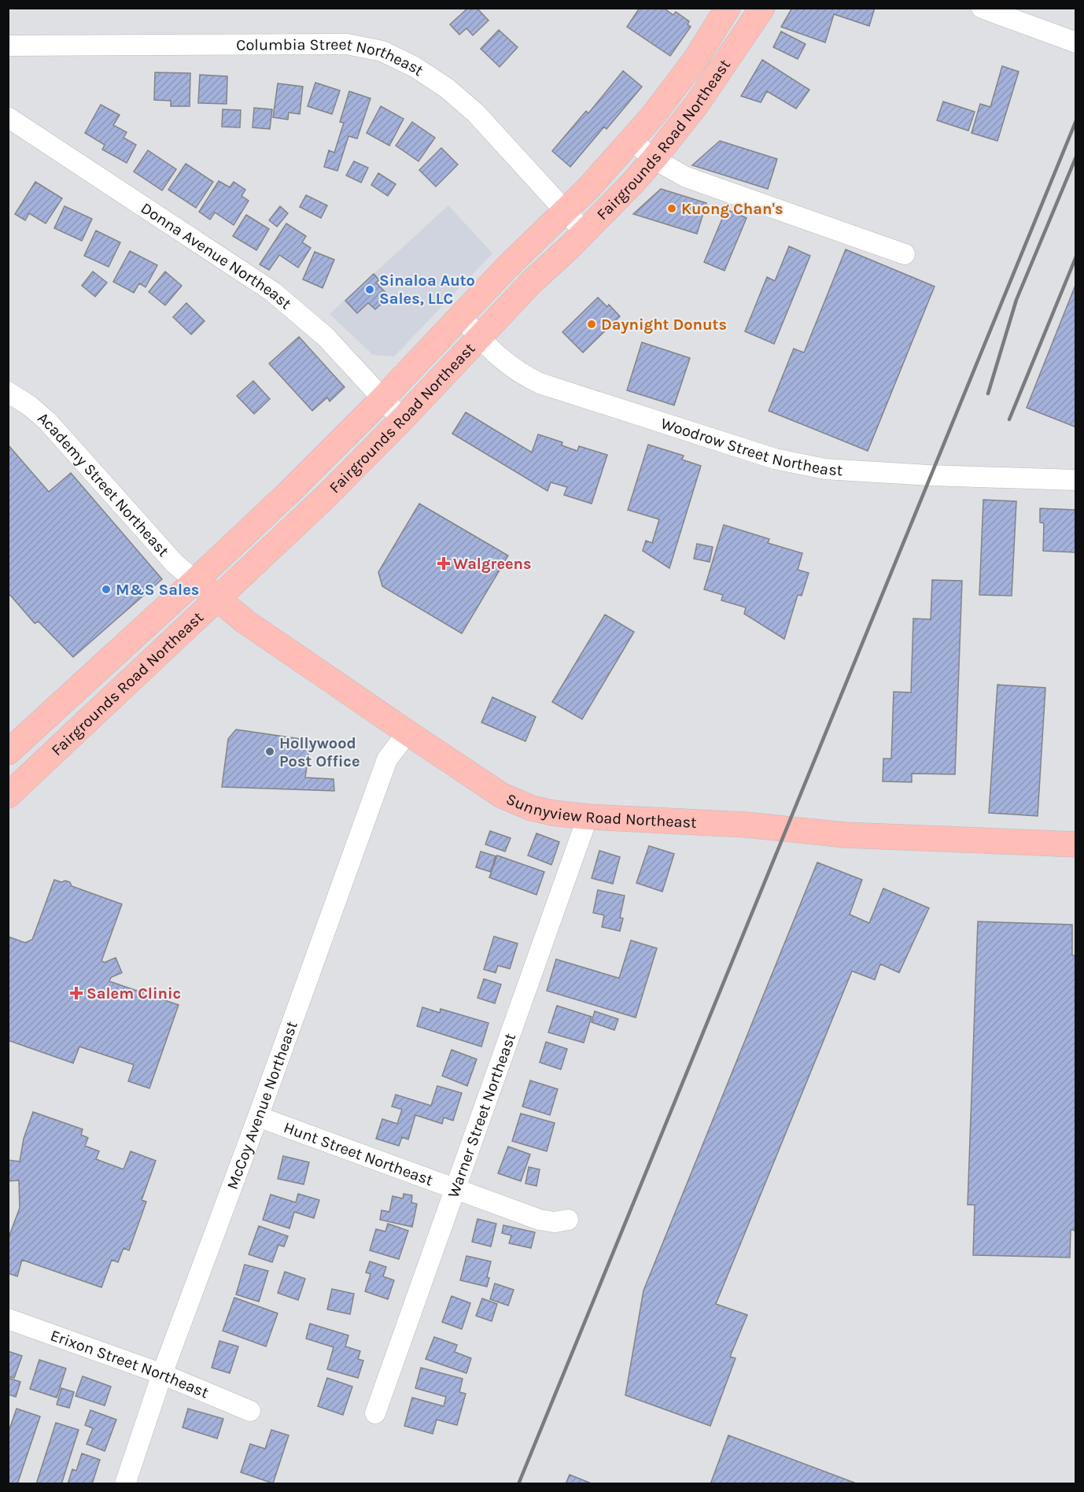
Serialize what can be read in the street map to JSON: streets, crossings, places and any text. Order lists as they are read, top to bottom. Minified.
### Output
{"streets":{"main road":["Fairgrounds Road Northeast","Sunnyview Road Northeast"],"street":["Columbia Street Northeast","Donna Avenue Northeast","Woodrow Street Northeast","Academy Street Northeast","McCoy Avenue Northeast","Warner Street Northeast","Hunt Street Northeast","Erixon Street Northeast"]},"crossings":[["Columbia Street Northeast","Fairgrounds Road Northeast"],["Fairgrounds Road Northeast","Donna Avenue Northeast"],["Fairgrounds Road Northeast","Woodrow Street Northeast"],["Fairgrounds Road Northeast","Academy Street Northeast"],["Fairgrounds Road Northeast","Sunnyview Road Northeast"],["Academy Street Northeast","Sunnyview Road Northeast"],["Sunnyview Road Northeast","McCoy Avenue Northeast"],["Sunnyview Road Northeast","Warner Street Northeast"],["McCoy Avenue Northeast","Hunt Street Northeast"],["McCoy Avenue Northeast","Erixon Street Northeast"],["Warner Street Northeast","Hunt Street Northeast"]],"places":{"other":["Kuong Chan's","Sinaloa Auto Sales, LLC","Daynight Donuts","M&S Sales","Hollywood Post Office"],"health":["Walgreens","Salem Clinic"]}}
